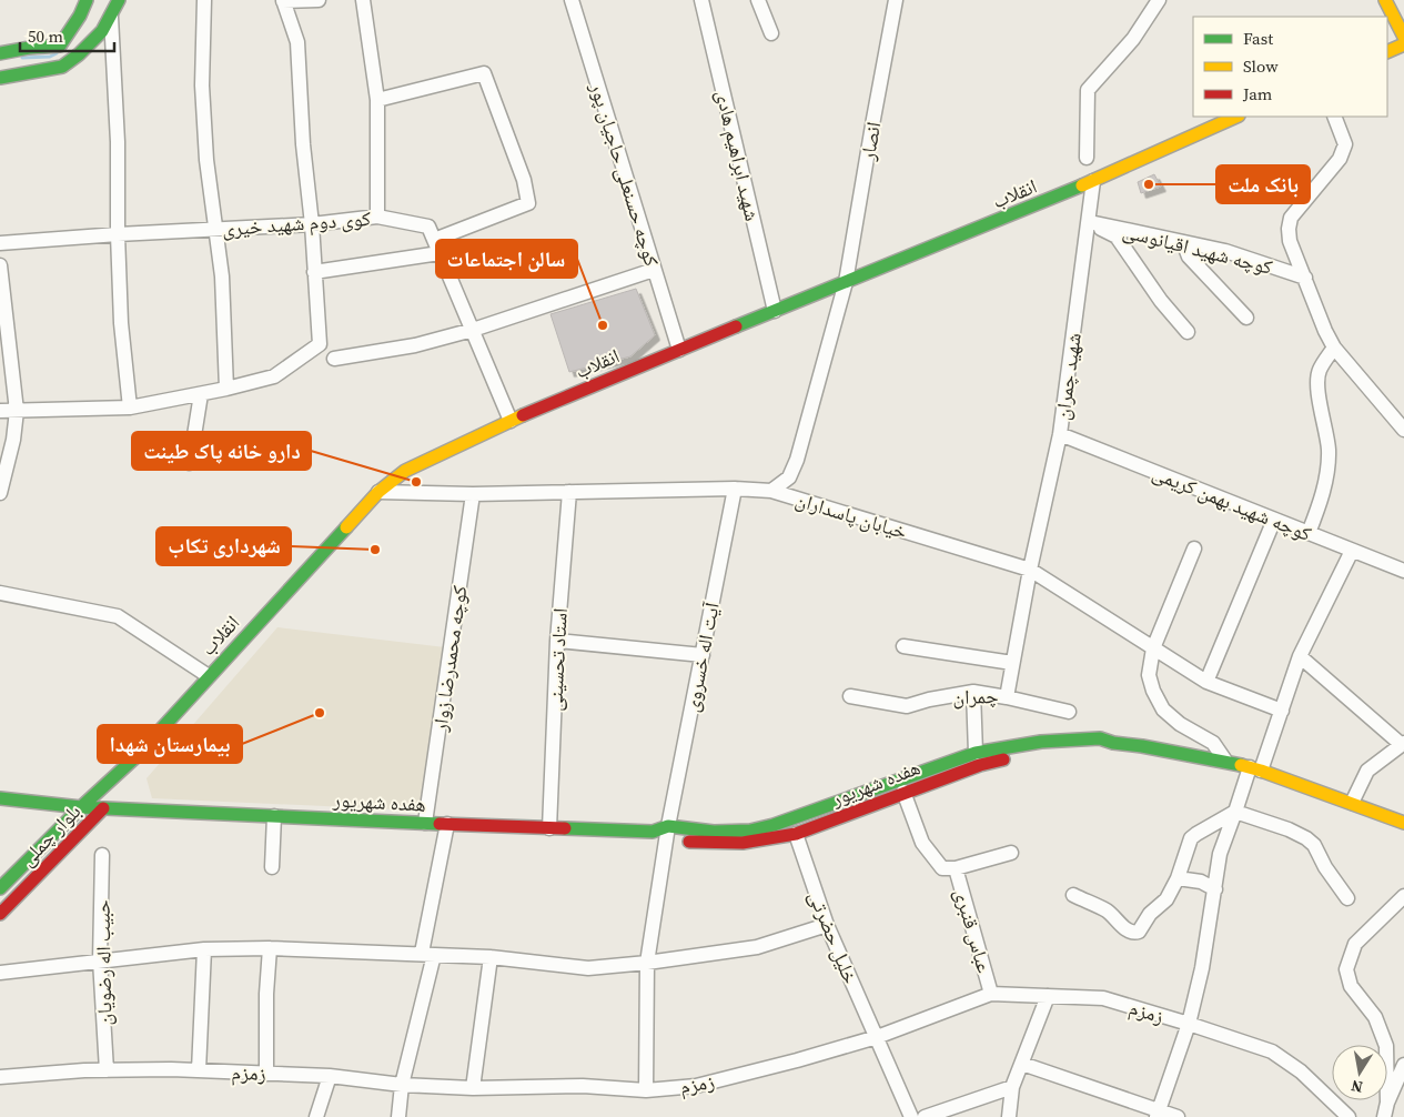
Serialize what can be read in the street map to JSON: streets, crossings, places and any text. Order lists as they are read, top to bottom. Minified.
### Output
{"streets":{"main road":["انقلاب","هفده شهریور","بلوار چملی"],"street":["انصار","شهید ابراهیم هادی","کوچه حسنعلی حاجیان پور","کوی دوم شهید خیری","کوچه شهید اقیانوسی","شهید چمران","کوچه شهید بهمن کریمی","خیابان پاسداران","آیت اله خسروی","کوچه محمدرضا زوار","استاد تحسینی","چمران","عباس قنبری","خلیل حضرتی","حبیب اله رضویان","زمزم"]},"crossings":[["انصار","انقلاب"],["شهید ابراهیم هادی","انقلاب"],["کوچه حسنعلی حاجیان پور","انقلاب"],["انقلاب","کوی دوم شهید خیری"],["انقلاب","شهید چمران"],["انقلاب","خیابان پاسداران"],["انقلاب","هفده شهریور"],["انقلاب","بلوار چملی"],["کوچه شهید اقیانوسی","شهید چمران"],["شهید چمران","کوچه شهید بهمن کریمی"],["شهید چمران","خیابان پاسداران"],["شهید چمران","چمران"],["خیابان پاسداران","آیت اله خسروی"],["خیابان پاسداران","کوچه محمدرضا زوار"],["خیابان پاسداران","استاد تحسینی"],["خیابان پاسداران","چمران"],["آیت اله خسروی","هفده شهریور"],["آیت اله خسروی","زمزم"],["کوچه محمدرضا زوار","هفده شهریور"],["استاد تحسینی","هفده شهریور"],["هفده شهریور","بلوار چملی"],["هفده شهریور","عباس قنبری"],["هفده شهریور","خلیل حضرتی"],["عباس قنبری","زمزم"],["خلیل حضرتی","زمزم"],["حبیب اله رضویان","زمزم"]],"places":["بانک ملت","سالن اجتماعات","دارو خانه پاک طینت","شهرداری تکاب","بیمارستان شهدا"],"legend":["Fast","Slow","Jam"],"scale_bar":"50 m","north":"bottom"}
